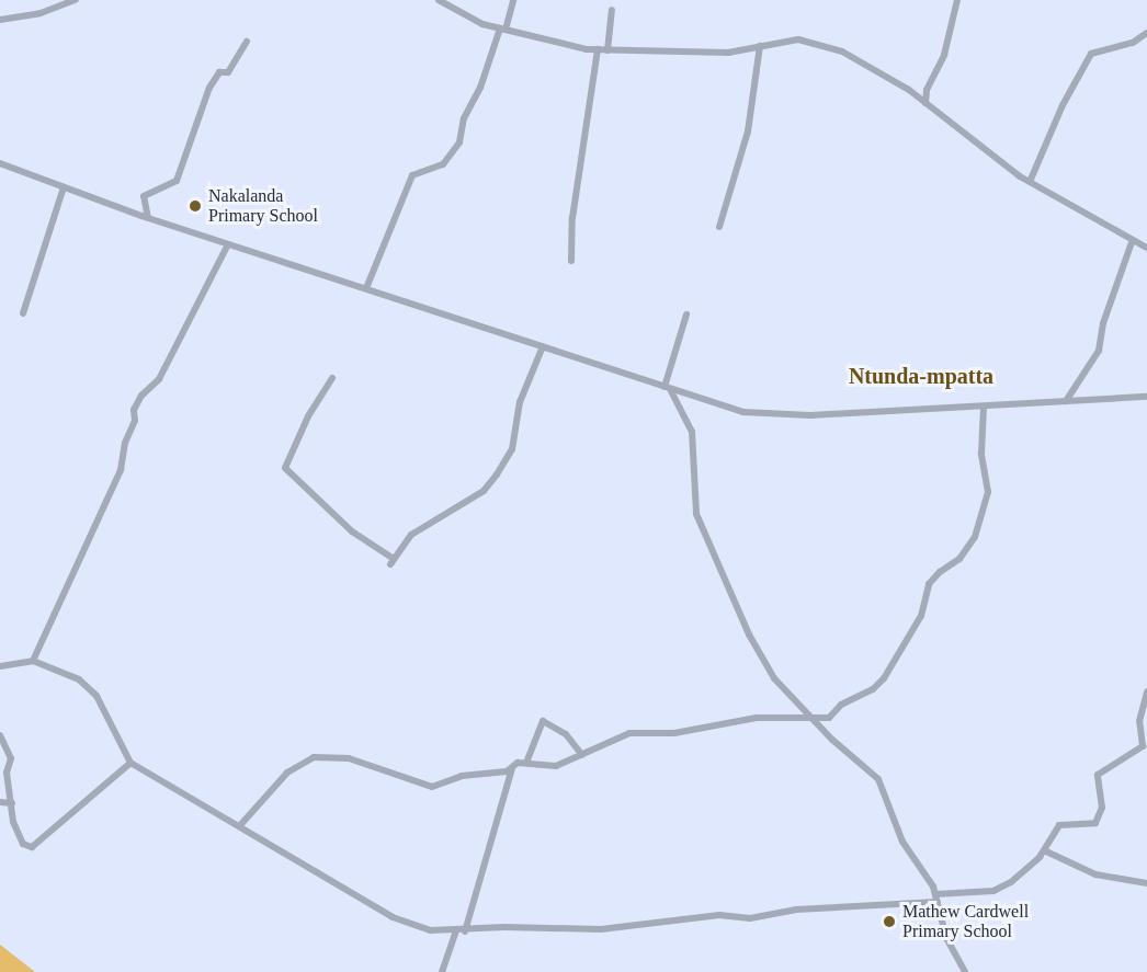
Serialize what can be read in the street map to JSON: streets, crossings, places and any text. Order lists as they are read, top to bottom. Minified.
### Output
{"districts":["Ntunda-mpatta"],"places":["Nakalanda Primary School","Mathew Cardwell Primary School"]}
